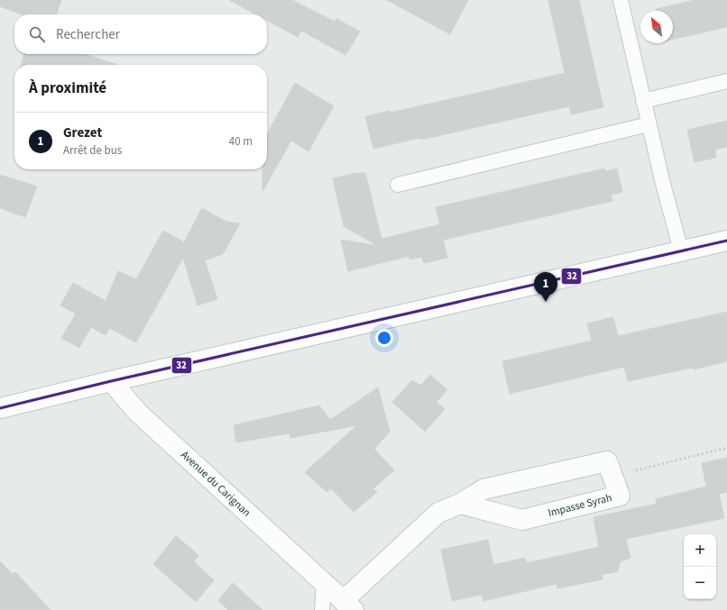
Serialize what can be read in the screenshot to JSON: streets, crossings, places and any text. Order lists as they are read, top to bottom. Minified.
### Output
{"streets":{"street":["Avenue du Carignan","Impasse Syrah"]},"crossings":[["Avenue du Carignan","Impasse Syrah"]],"lines":["transit line 32"],"north":"top left","page":{"search":"Rechercher","heading":"À proximité","list":[{"mark":"1","name":"Grezet","note":"Arrêt de bus","value":"40 m"}],"pins":"1","map_buttons":["+","−"]}}
